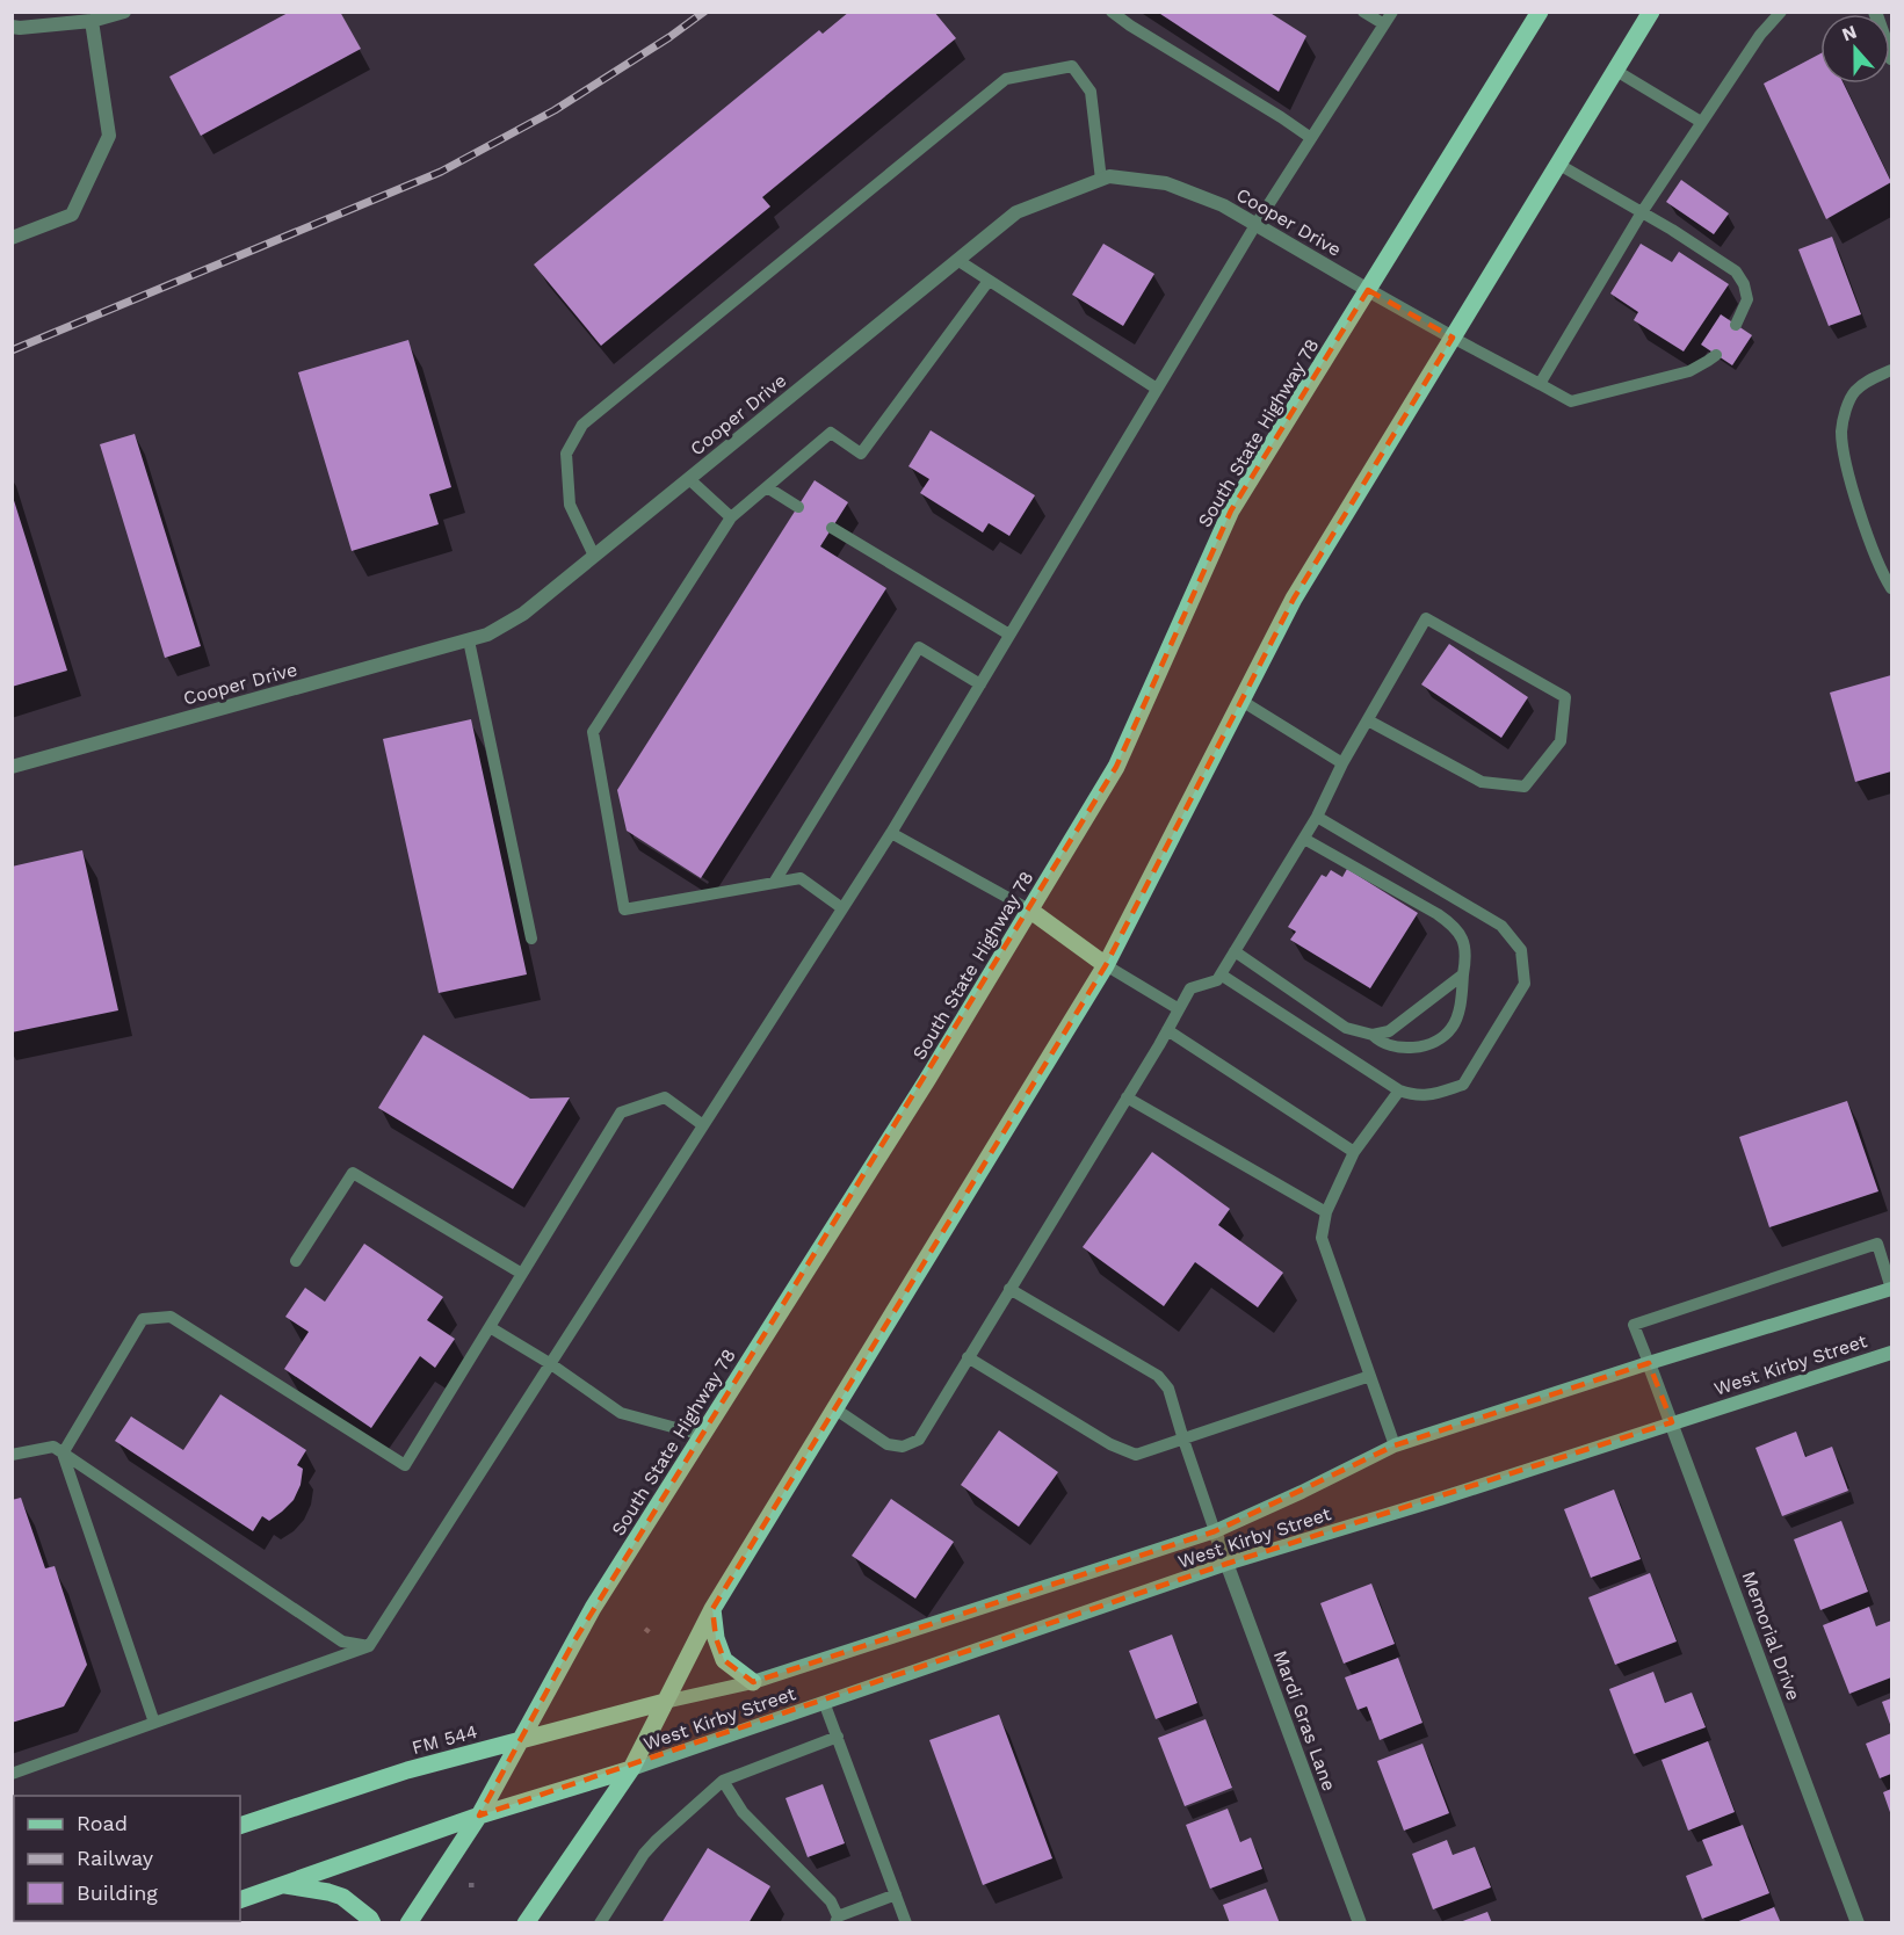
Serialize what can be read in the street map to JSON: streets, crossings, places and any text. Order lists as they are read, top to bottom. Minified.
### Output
{"streets":{"main road":["South State Highway 78","West Kirby Street","FM 544"],"street":["Cooper Drive","Memorial Drive","Mardi Gras Lane"]},"crossings":[["Cooper Drive","South State Highway 78"],["South State Highway 78","FM 544"],["West Kirby Street","Memorial Drive"],["West Kirby Street","Mardi Gras Lane"],["West Kirby Street","FM 544"]],"legend":["Road","Railway","Building"],"north":"top"}
